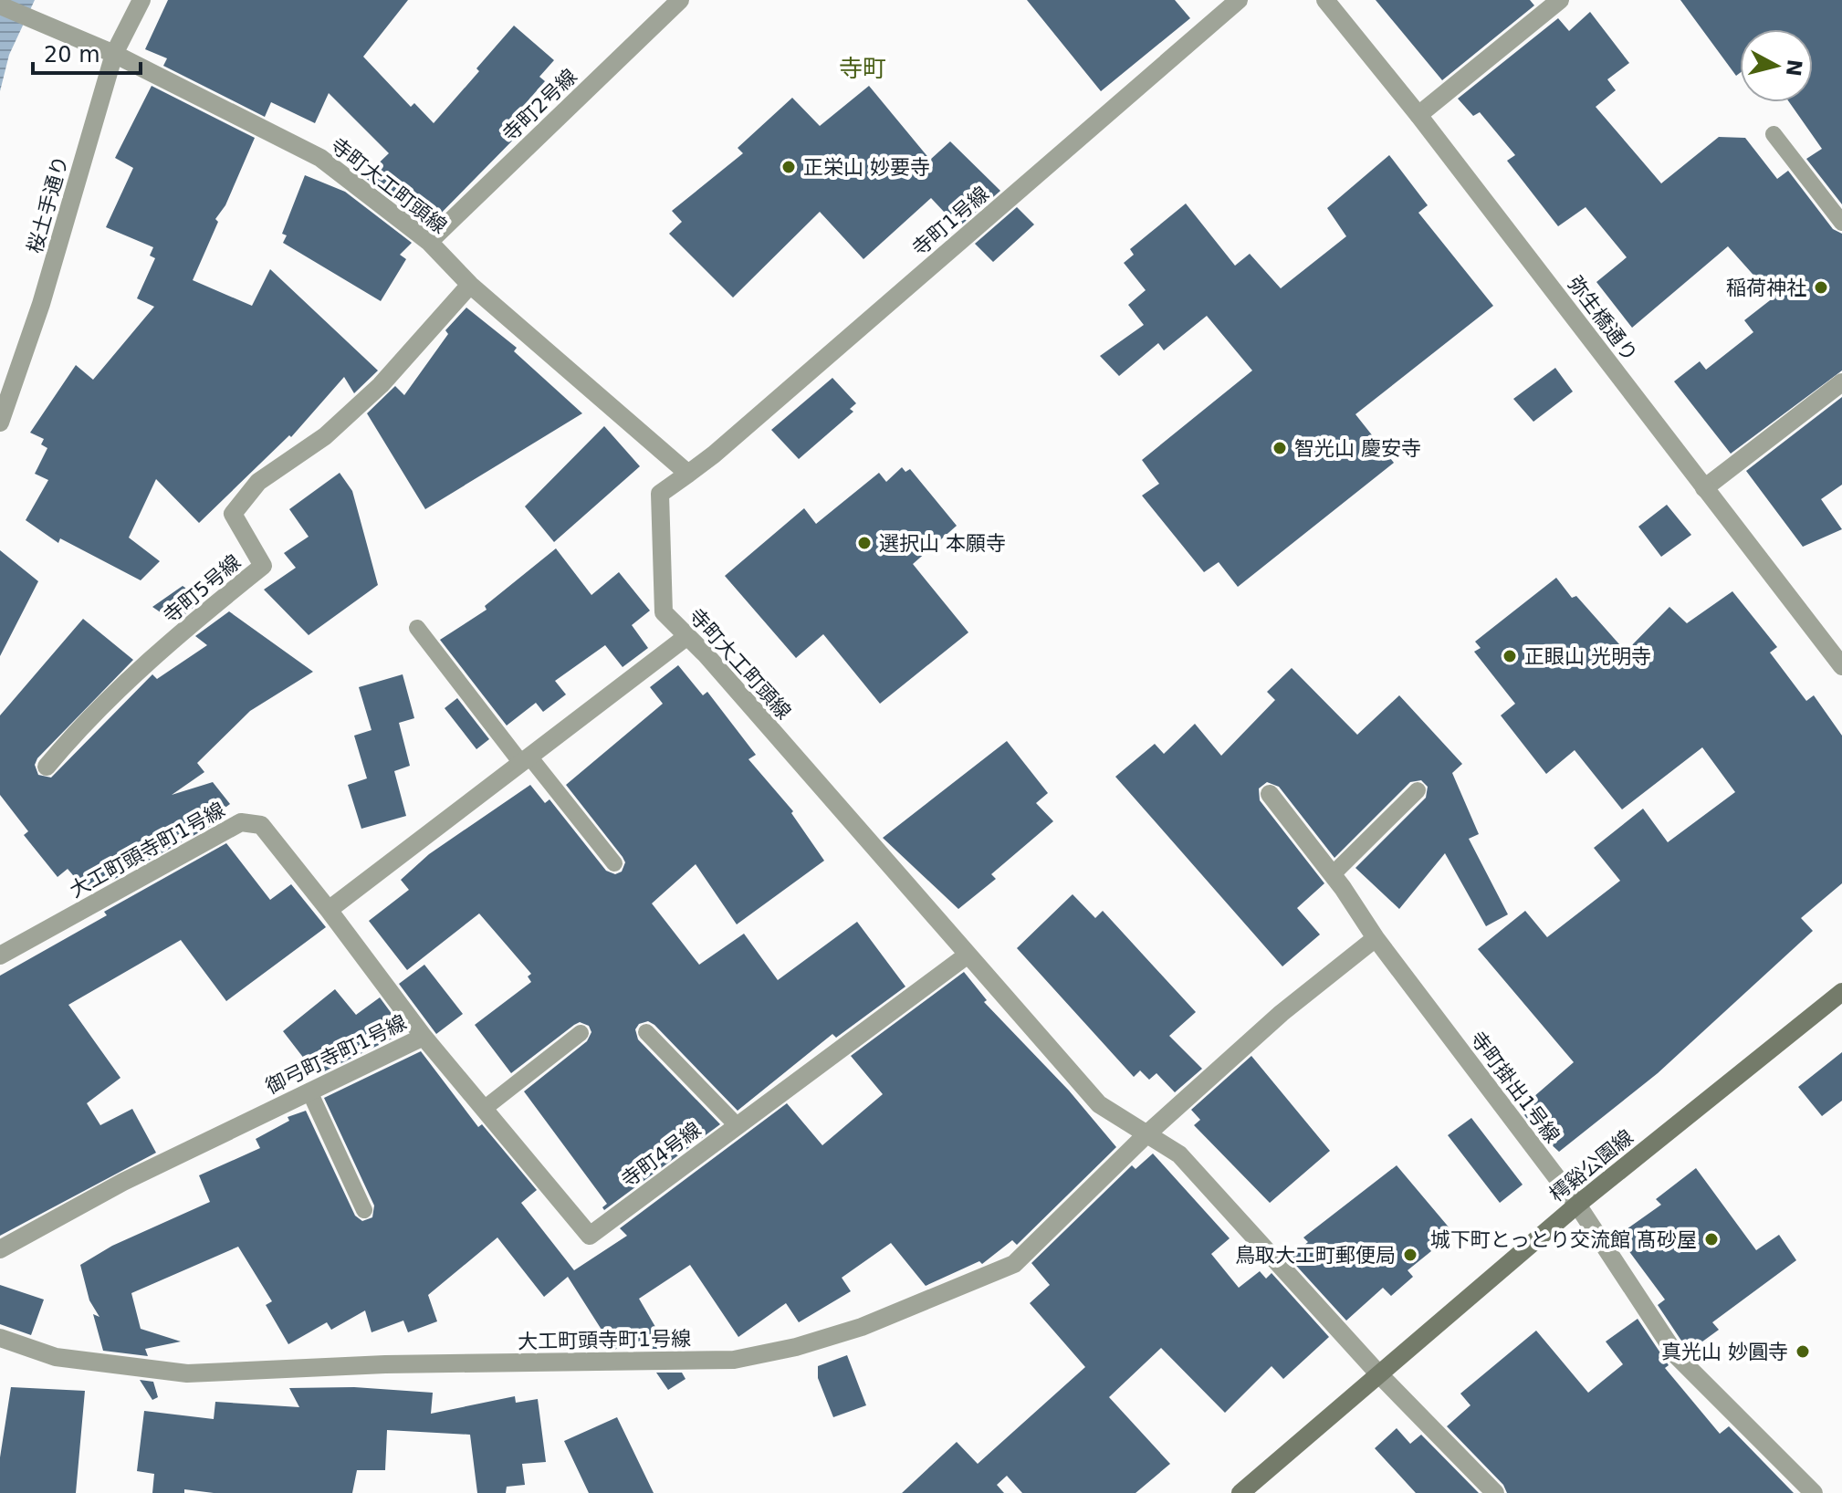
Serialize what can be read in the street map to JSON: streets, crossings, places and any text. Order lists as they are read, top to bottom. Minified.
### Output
{"streets":{"main road":["樗谿公園線"],"street":["寺町2号線","寺町大工町頭線","桜土手通り","寺町1号線","弥生橋通り","寺町5号線","大工町頭寺町1号線","御弓町寺町1号線","寺町掛出1号線","寺町4号線"]},"crossings":[["寺町2号線","寺町大工町頭線"],["寺町大工町頭線","桜土手通り"],["寺町大工町頭線","寺町1号線"],["寺町大工町頭線","寺町5号線"],["寺町大工町頭線","大工町頭寺町1号線"],["寺町大工町頭線","寺町4号線"],["寺町大工町頭線","樗谿公園線"],["大工町頭寺町1号線","御弓町寺町1号線"],["御弓町寺町1号線","寺町4号線"],["寺町掛出1号線","樗谿公園線"]],"districts":["寺町"],"places":["正栄山 妙要寺","稲荷神社","智光山 慶安寺","選択山 本願寺","正眼山 光明寺","城下町とっとり交流館 髙砂屋","鳥取大工町郵便局","真光山 妙圓寺"],"scale_bar":"20 m","north":"right"}
